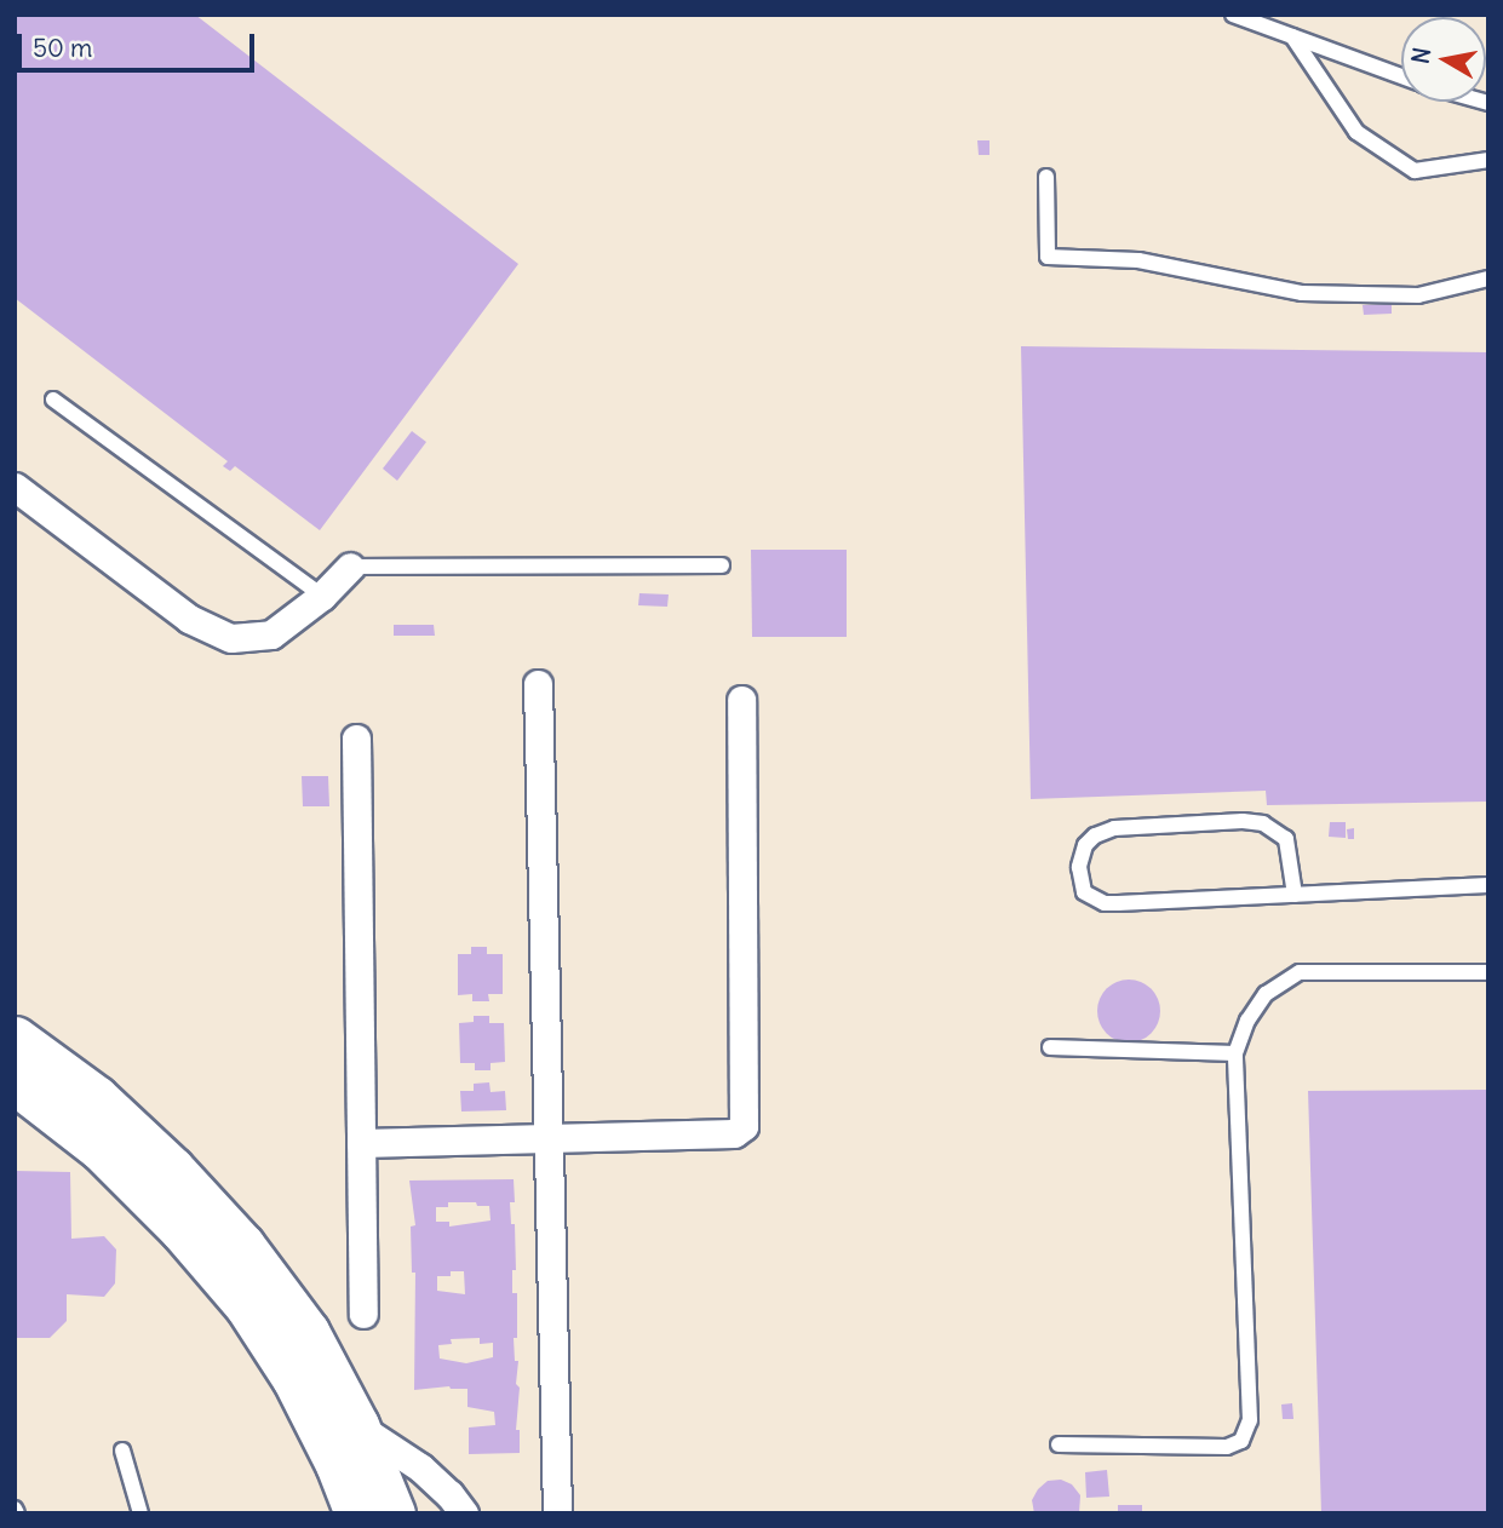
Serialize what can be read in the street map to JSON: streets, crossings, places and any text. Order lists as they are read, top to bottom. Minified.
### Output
{"scale_bar":"50 m","north":"left"}
